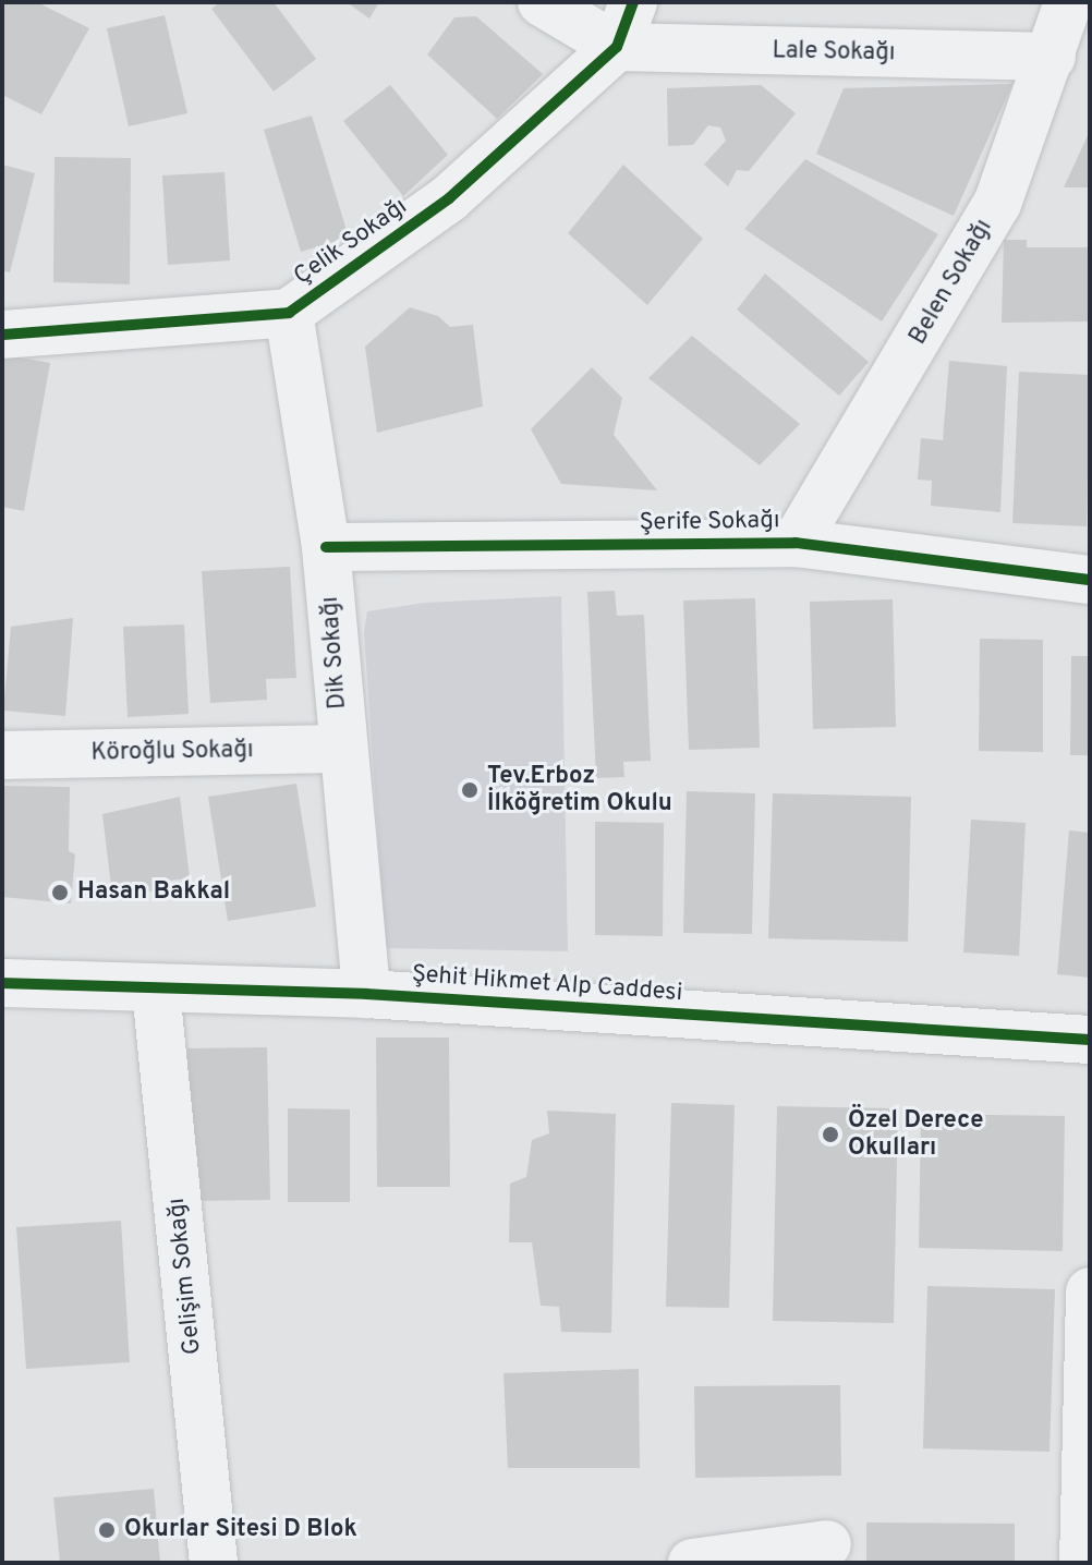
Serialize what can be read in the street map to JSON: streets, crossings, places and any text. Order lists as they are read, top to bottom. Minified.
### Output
{"streets":{"street":["Lale Sokağı","Çelik Sokağı","Belen Sokağı","Şerife Sokağı","Dik Sokağı","Köroğlu Sokağı","Şehit Hikmet Alp Caddesi","Gelişim Sokağı"]},"crossings":[["Lale Sokağı","Çelik Sokağı"],["Lale Sokağı","Belen Sokağı"],["Çelik Sokağı","Dik Sokağı"],["Belen Sokağı","Şerife Sokağı"],["Şerife Sokağı","Dik Sokağı"],["Dik Sokağı","Köroğlu Sokağı"],["Dik Sokağı","Şehit Hikmet Alp Caddesi"],["Şehit Hikmet Alp Caddesi","Gelişim Sokağı"]],"places":["Tev.Erboz İlköğretim Okulu","Hasan Bakkal","Özel Derece Okulları","Okurlar Sitesi D Blok"]}
